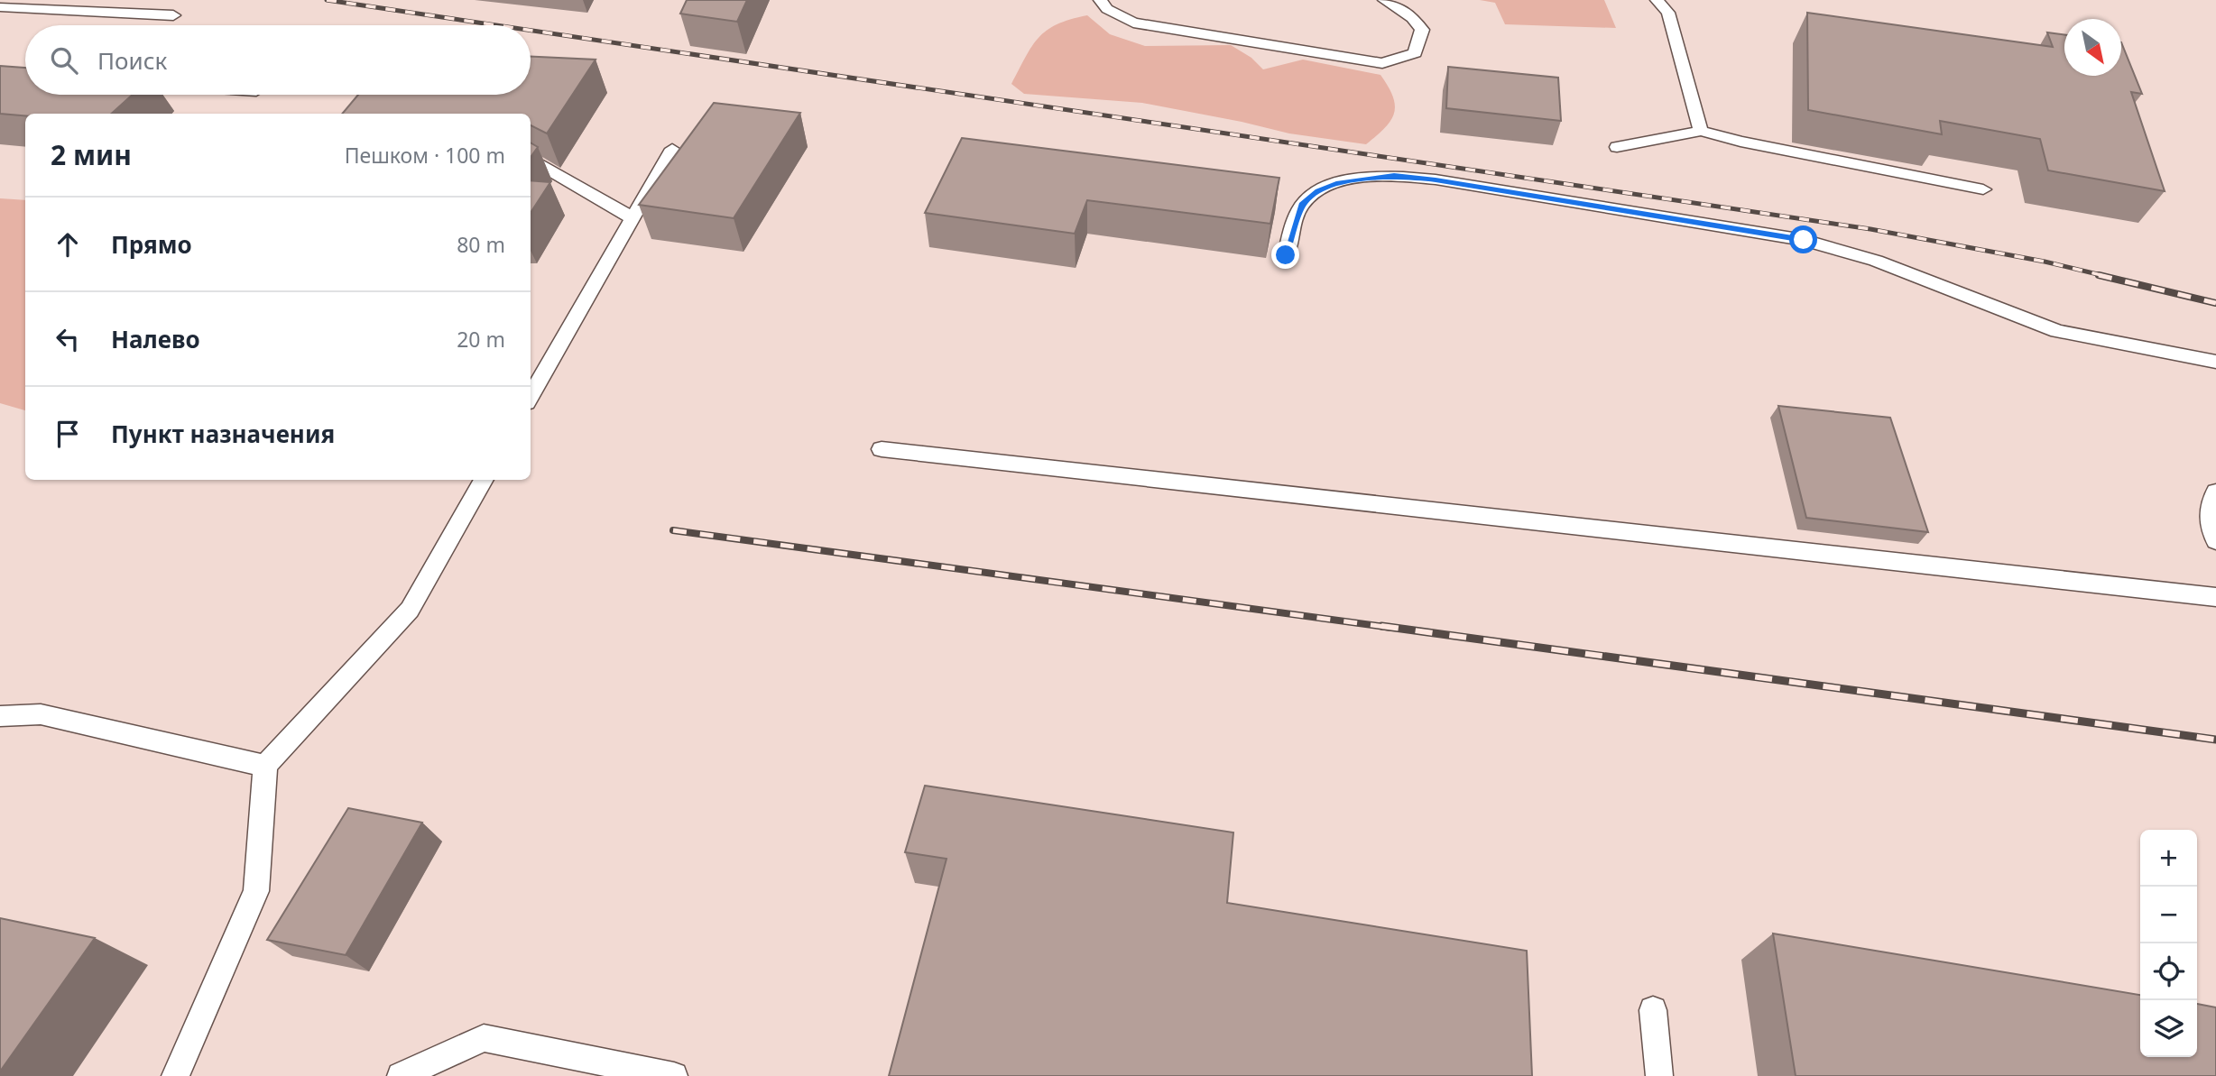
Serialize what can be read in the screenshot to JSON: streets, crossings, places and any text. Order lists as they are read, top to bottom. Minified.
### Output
{"north":"bottom right","page":{"search":"Поиск","heading":["2 мин","Пешком · 100 m"],"list":[["Прямо","80 m"],["Налево","20 m"],"Пункт назначения"],"map_buttons":["+","−"]}}
